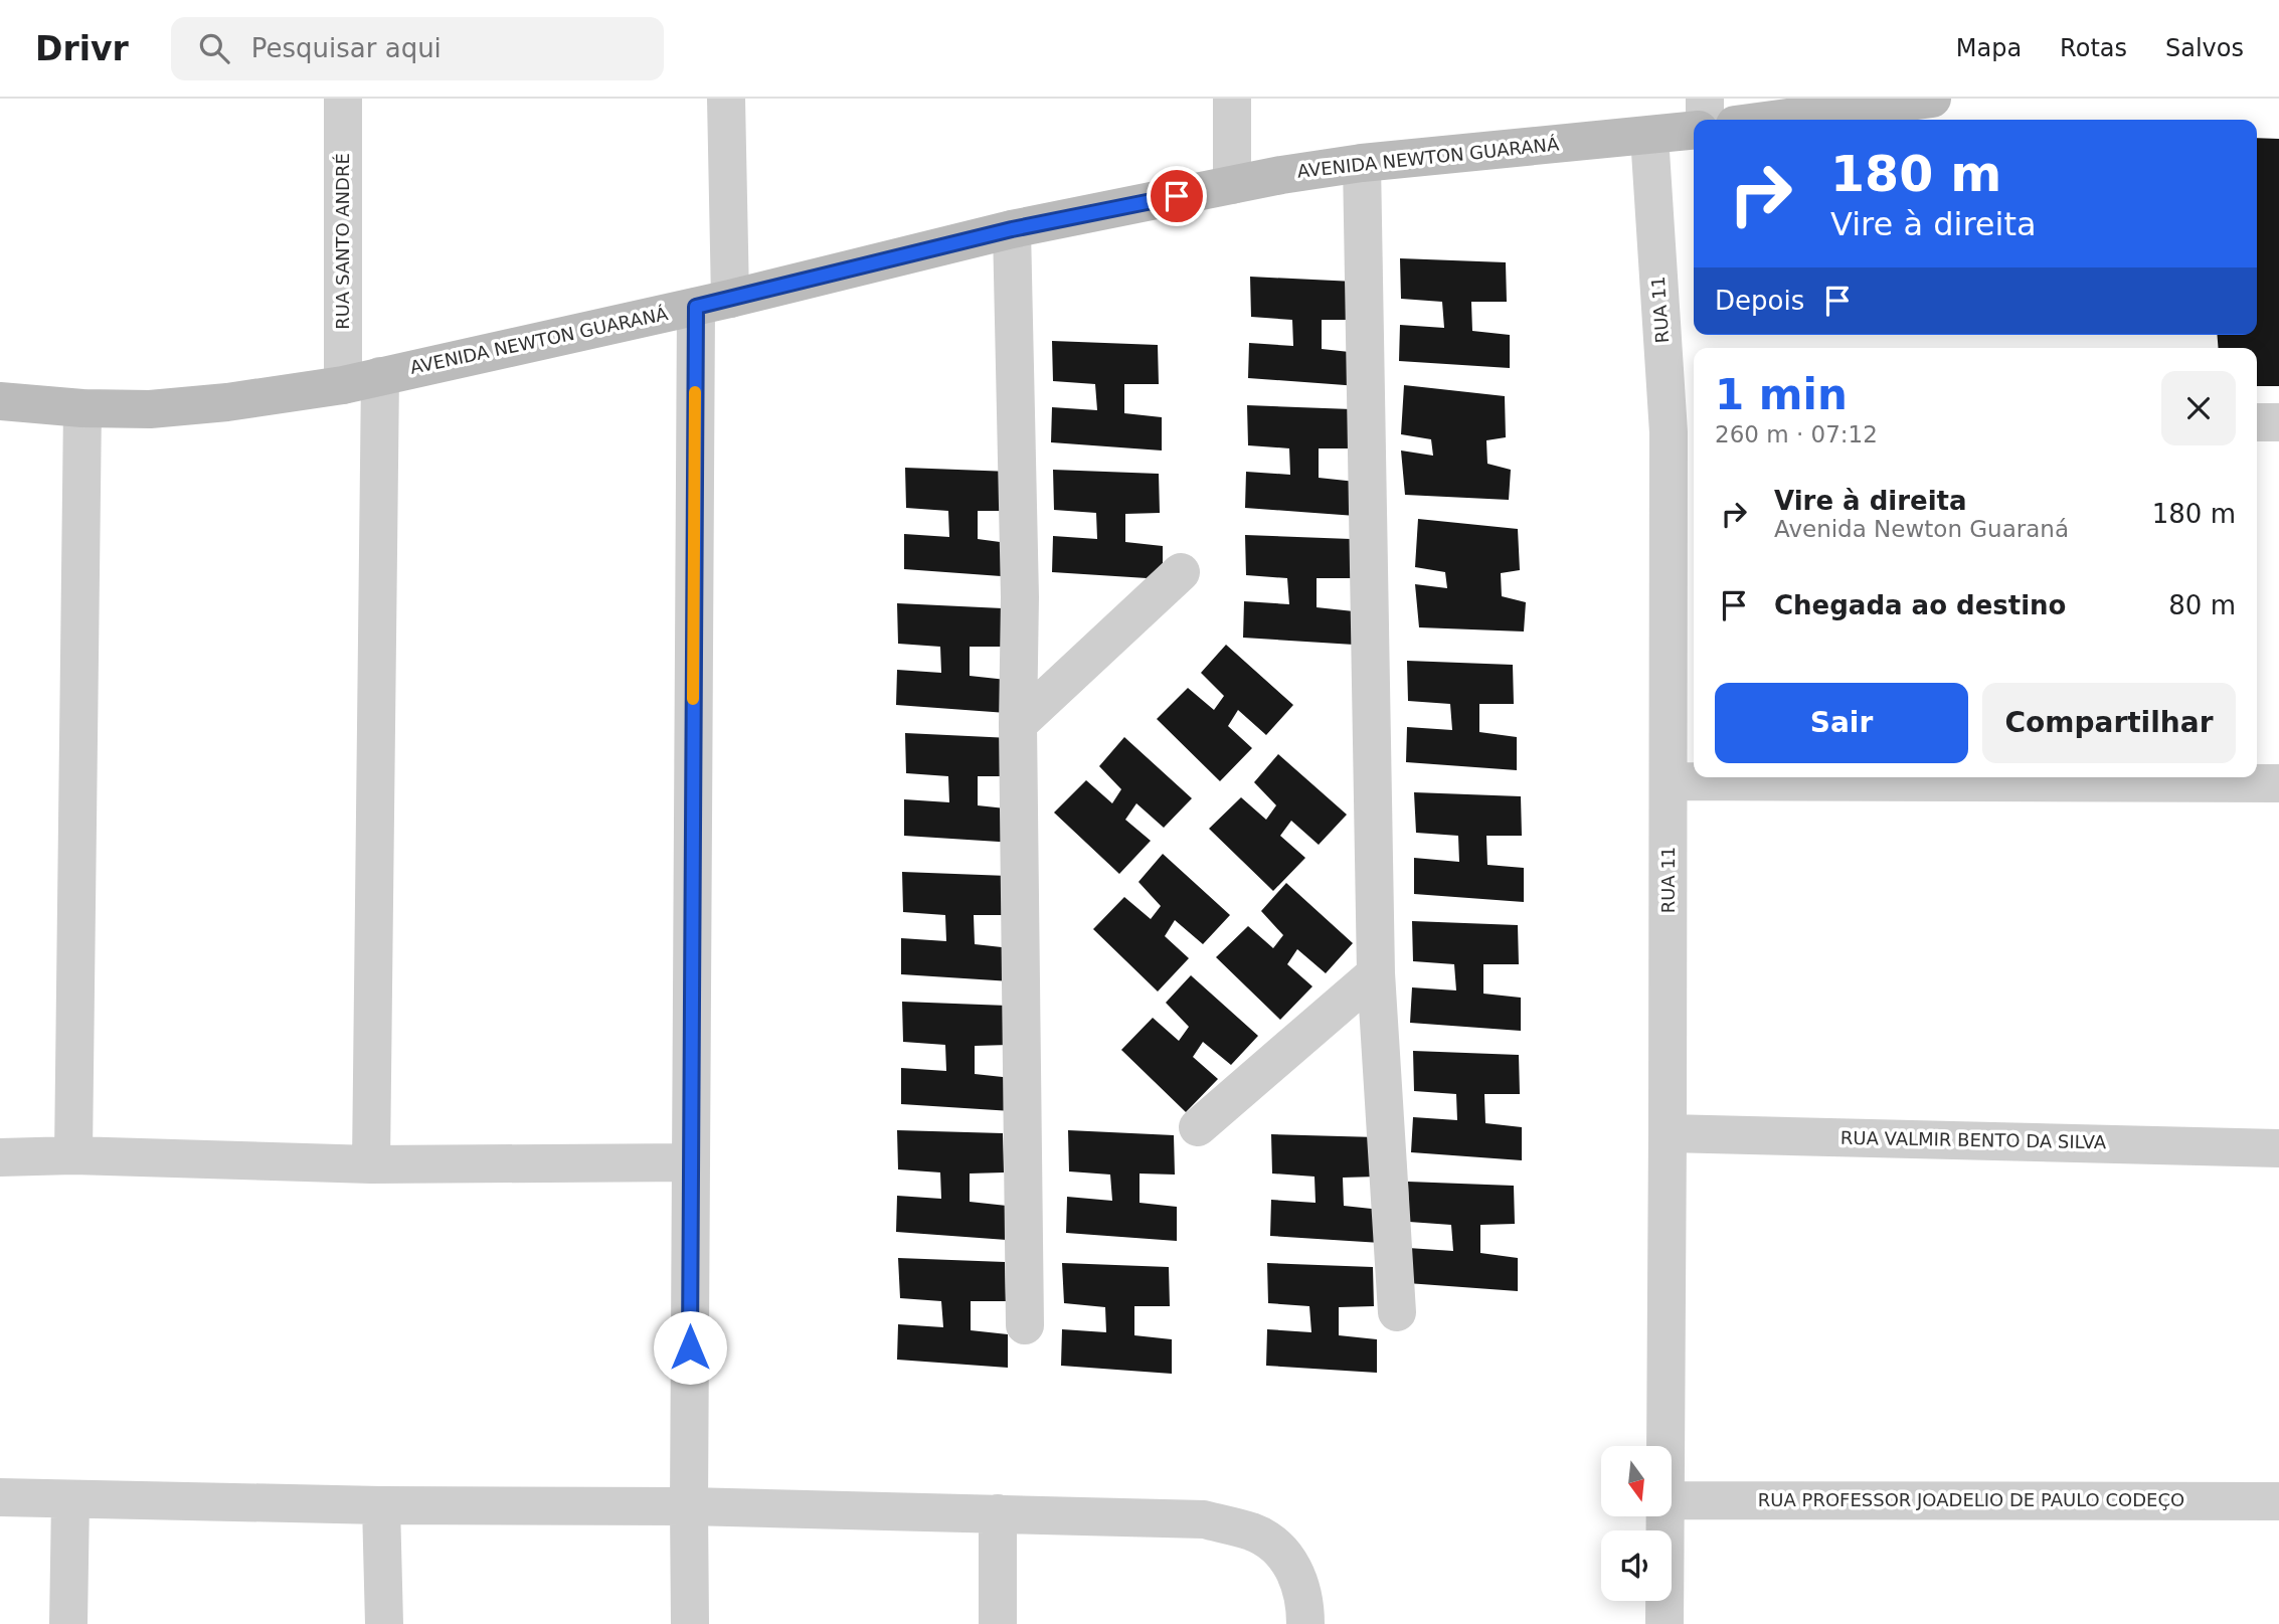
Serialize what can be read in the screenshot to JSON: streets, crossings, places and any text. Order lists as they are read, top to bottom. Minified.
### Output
{"streets":{"main road":["AVENIDA NEWTON GUARANÁ"],"street":["RUA SANTO ANDRÉ","RUA 11","RUA VALMIR BENTO DA SILVA","RUA PROFESSOR JOADELIO DE PAULO CODEÇO"]},"crossings":[["AVENIDA NEWTON GUARANÁ","RUA SANTO ANDRÉ"],["AVENIDA NEWTON GUARANÁ","RUA 11"],["RUA 11","RUA VALMIR BENTO DA SILVA"]],"north":"bottom","page":{"header":"Drivr","search":"Pesquisar aqui","nav":["Mapa","Rotas","Salvos"],"turn":["180 m","Vire à direita"],"then":"Depois","heading":["1 min","260 m · 07:12"],"list":[{"name":"Vire à direita","note":"Avenida Newton Guaraná","value":"180 m"},{"name":"Chegada ao destino","value":"80 m"}],"buttons":["Sair","Compartilhar"]}}
